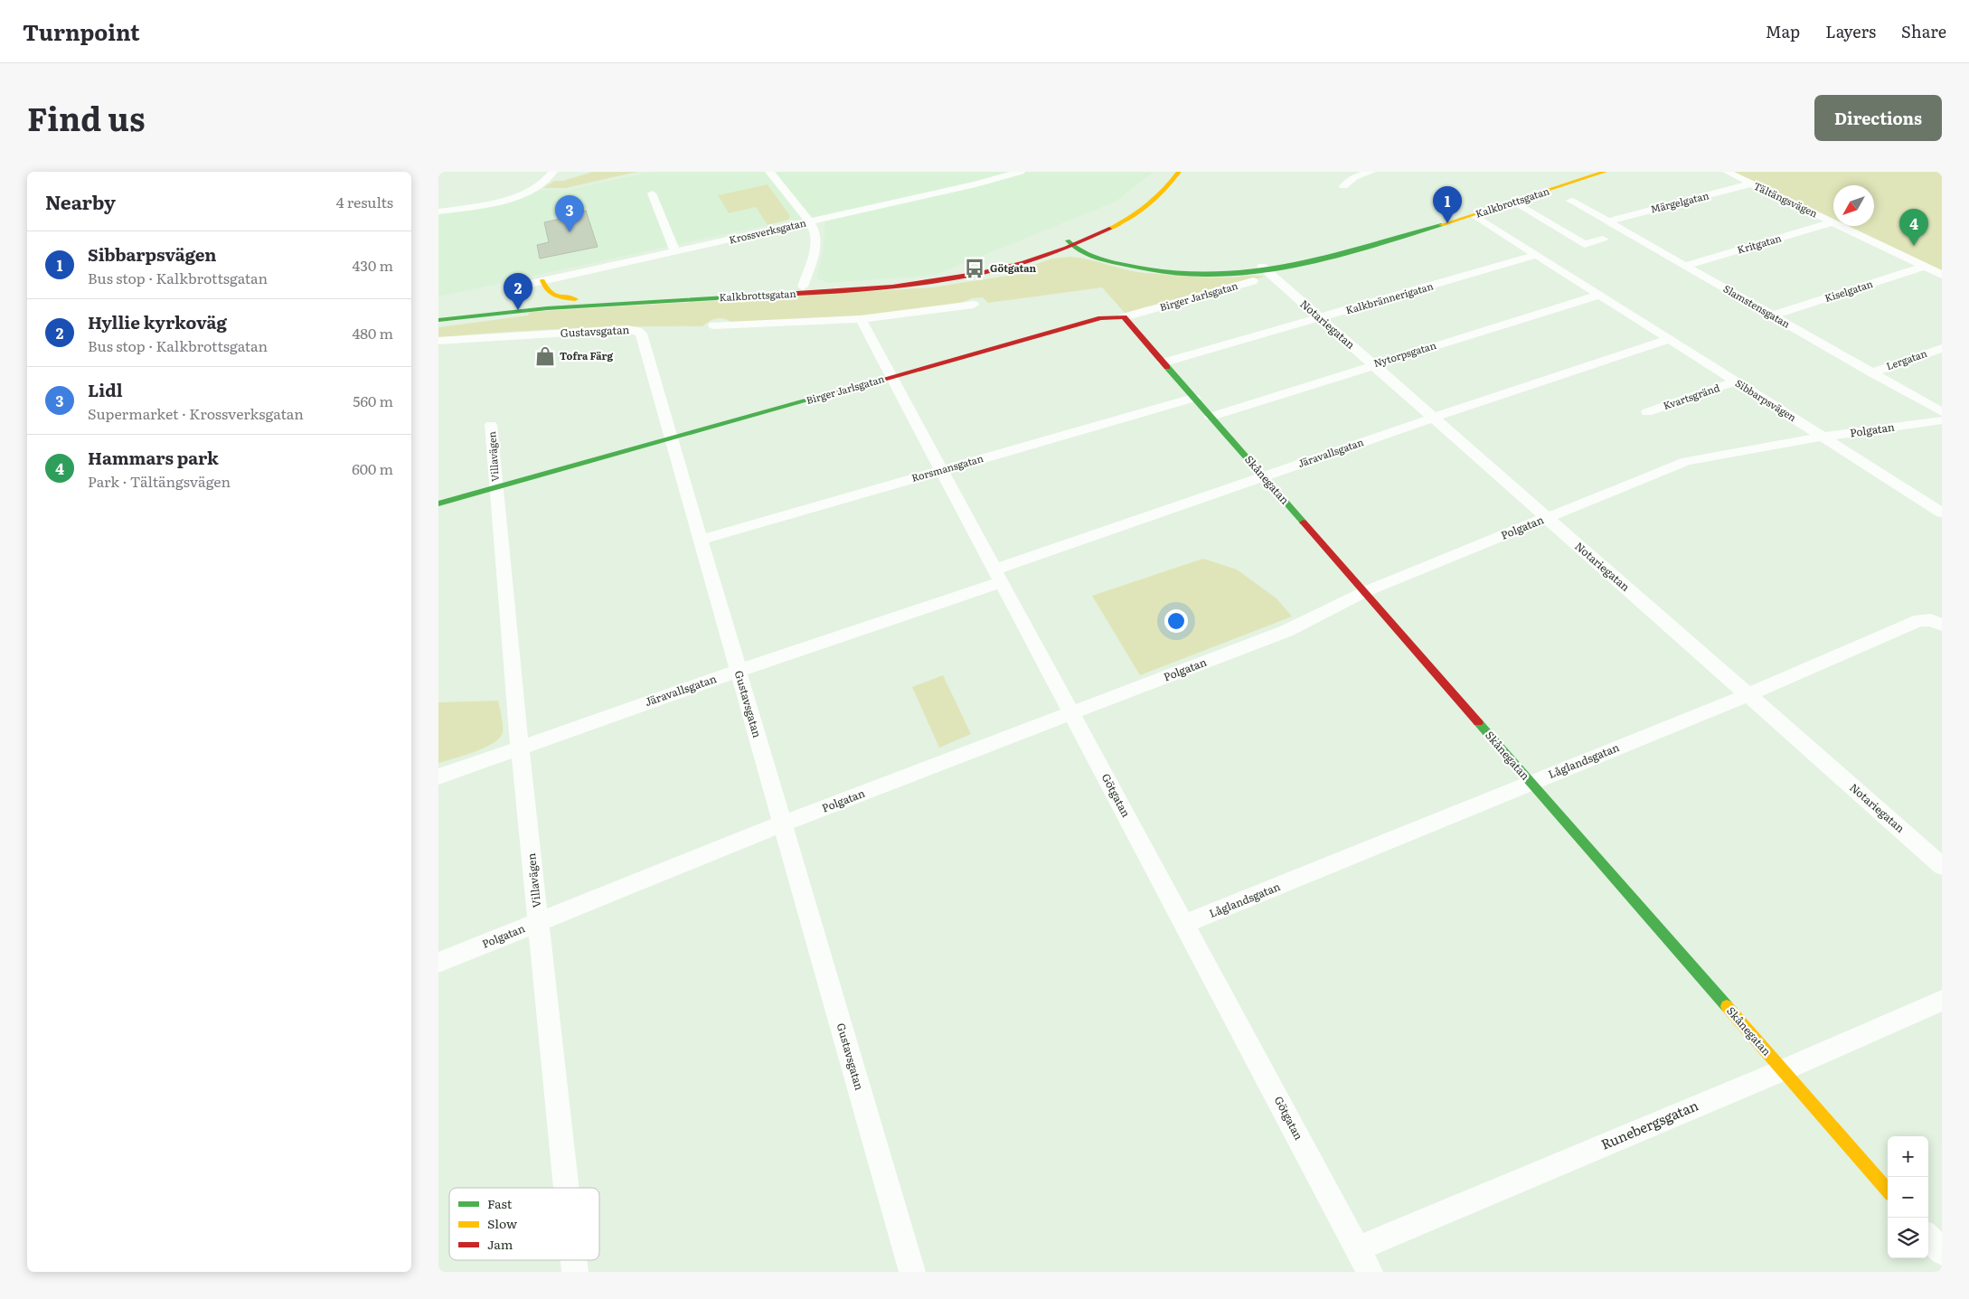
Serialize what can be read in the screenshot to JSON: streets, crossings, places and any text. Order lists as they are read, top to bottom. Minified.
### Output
{"streets":{"street":["Tältängsvägen","Kalkbrottsgatan","Märgelgatan","Krossverksgatan","Kritgatan","Kiselgatan","Birger Jarlsgatan","Kalkbrännerigatan","Slamstensgatan","Notariegatan","Gustavsgatan","Nytorpsgatan","Lergatan","Kvartsgränd","Sibbarpsvägen","Polgatan","Järavallsgatan","Villavägen","Rorsmansgatan","Skånegatan","Låglandsgatan","Götgatan","Runebergsgatan"]},"crossings":[["Tältängsvägen","Märgelgatan"],["Tältängsvägen","Kritgatan"],["Tältängsvägen","Kiselgatan"],["Kalkbrottsgatan","Notariegatan"],["Kalkbrottsgatan","Sibbarpsvägen"],["Märgelgatan","Slamstensgatan"],["Kritgatan","Slamstensgatan"],["Kiselgatan","Slamstensgatan"],["Birger Jarlsgatan","Gustavsgatan"],["Birger Jarlsgatan","Villavägen"],["Birger Jarlsgatan","Skånegatan"],["Birger Jarlsgatan","Götgatan"],["Kalkbrännerigatan","Notariegatan"],["Kalkbrännerigatan","Sibbarpsvägen"],["Kalkbrännerigatan","Skånegatan"],["Slamstensgatan","Lergatan"],["Notariegatan","Nytorpsgatan"],["Notariegatan","Polgatan"],["Notariegatan","Järavallsgatan"],["Notariegatan","Låglandsgatan"],["Gustavsgatan","Polgatan"],["Gustavsgatan","Järavallsgatan"],["Gustavsgatan","Rorsmansgatan"],["Nytorpsgatan","Sibbarpsvägen"],["Nytorpsgatan","Skånegatan"],["Kvartsgränd","Sibbarpsvägen"],["Sibbarpsvägen","Polgatan"],["Sibbarpsvägen","Järavallsgatan"],["Polgatan","Villavägen"],["Polgatan","Skånegatan"],["Polgatan","Götgatan"],["Järavallsgatan","Villavägen"],["Järavallsgatan","Skånegatan"],["Järavallsgatan","Götgatan"],["Rorsmansgatan","Skånegatan"],["Rorsmansgatan","Götgatan"],["Skånegatan","Låglandsgatan"],["Skånegatan","Runebergsgatan"],["Låglandsgatan","Götgatan"],["Götgatan","Runebergsgatan"]],"places":{"bus stop":["Götgatan"],"shop":["Tofra Färg"]},"legend":["Fast","Slow","Jam"],"north":"bottom left","page":{"header":"Turnpoint","nav":["Map","Layers","Share"],"title":"Find us","buttons":"Directions","heading":["Nearby","4 results"],"pins":["1","3","4","2"],"list":[{"mark":"1","name":"Sibbarpsvägen","note":"Bus stop · Kalkbrottsgatan","value":"430 m"},{"mark":"2","name":"Hyllie kyrkoväg","note":"Bus stop · Kalkbrottsgatan","value":"480 m"},{"mark":"3","name":"Lidl","note":"Supermarket · Krossverksgatan","value":"560 m"},{"mark":"4","name":"Hammars park","note":"Park · Tältängsvägen","value":"600 m"}],"map_buttons":["+","−"]}}
